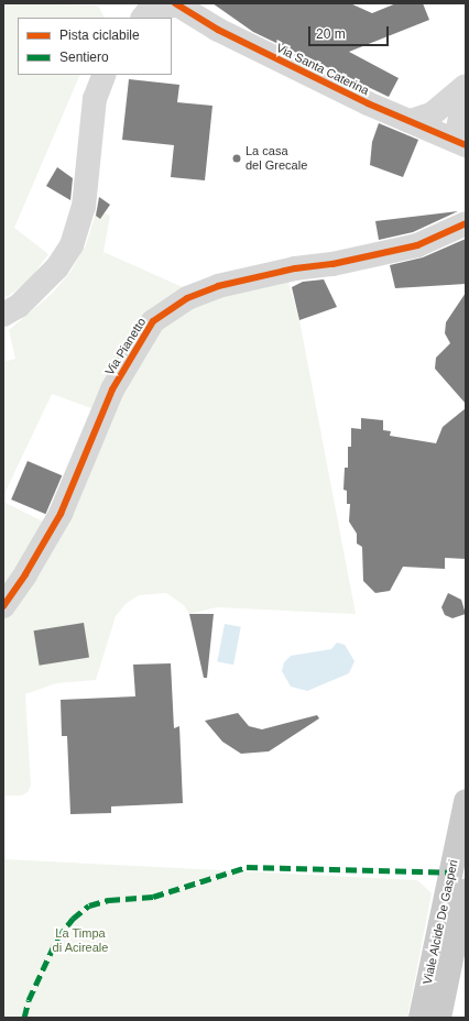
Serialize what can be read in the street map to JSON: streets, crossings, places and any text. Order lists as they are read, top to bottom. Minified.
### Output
{"streets":{"main road":["Viale Alcide De Gasperi"],"street":["Via Santa Caterina","Via Pianetto"]},"parks":["La Timpa di Acireale"],"places":["La casa del Grecale"],"legend":["Pista ciclabile","Sentiero"],"scale_bar":"20 m"}
